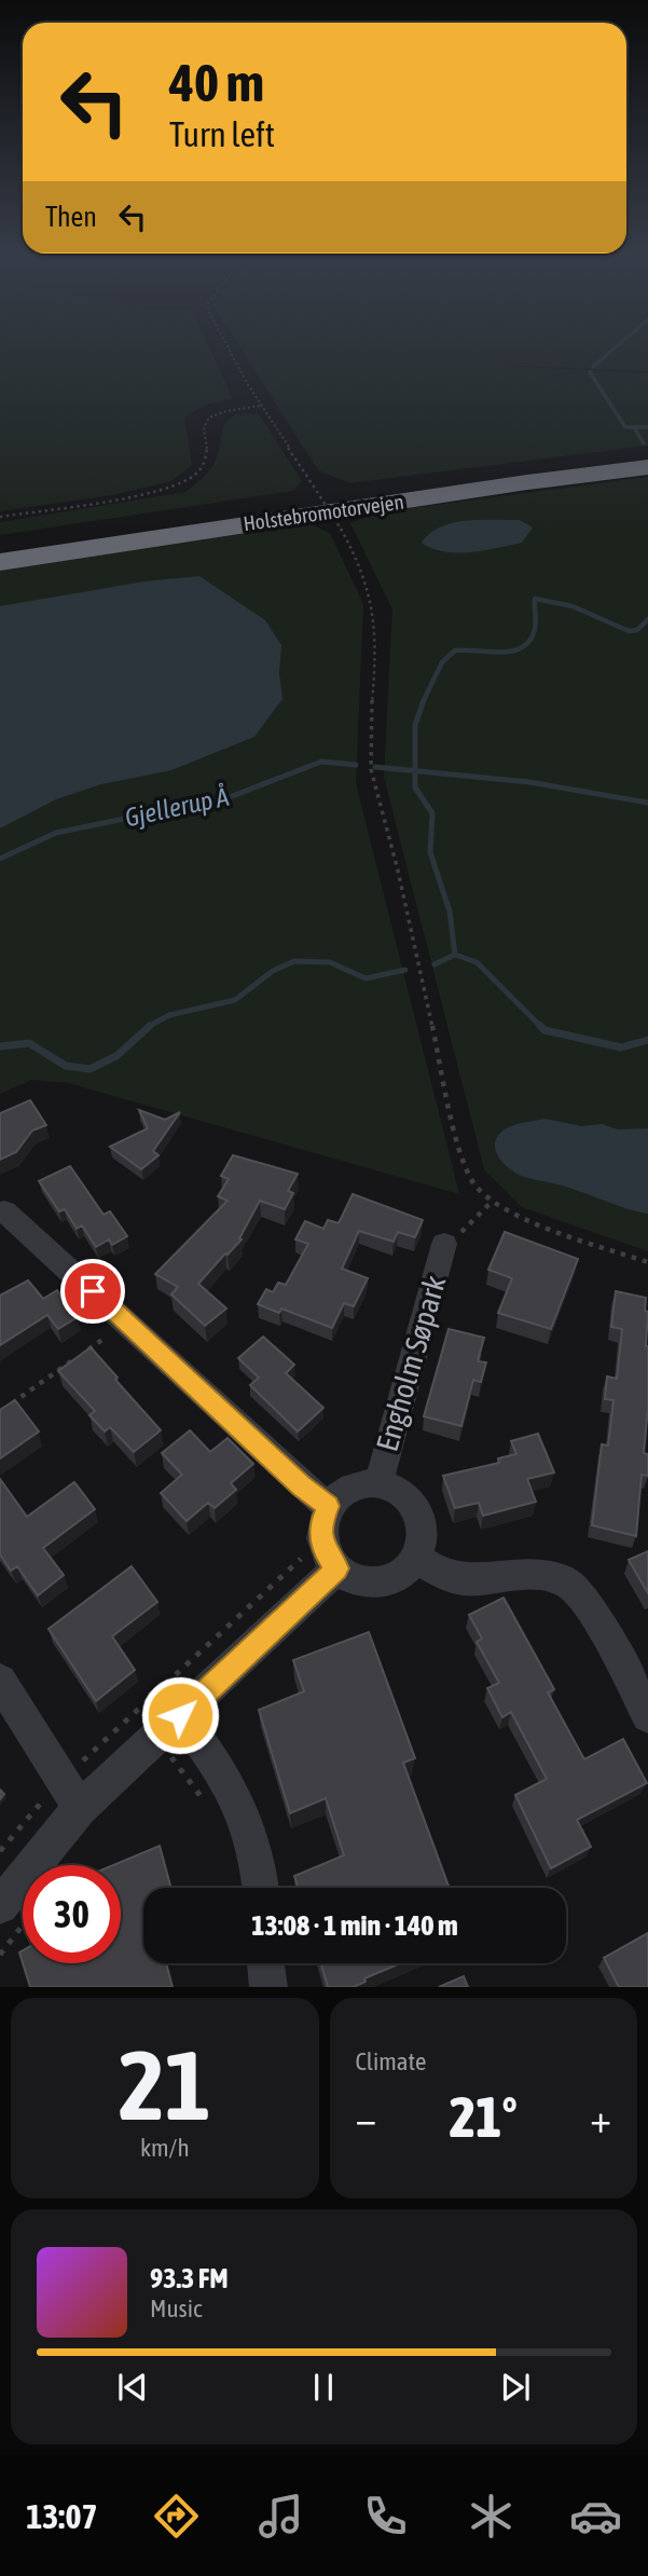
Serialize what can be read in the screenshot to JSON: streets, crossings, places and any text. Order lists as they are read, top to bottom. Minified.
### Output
{"streets":{"highway":["Holstebromotorvejen"],"street":["Engholm Søpark"]},"water":["Gjellerup Å"],"page":{"turn":["40 m","Turn left"],"then":"Then","limit":"30","trip":"13:08 · 1 min · 140 m","tile":[["21","km/h"],"Climate"],"heat":["−","21°","+"],"song":["93.3 FM","Music"],"tabs":"13:07"}}
